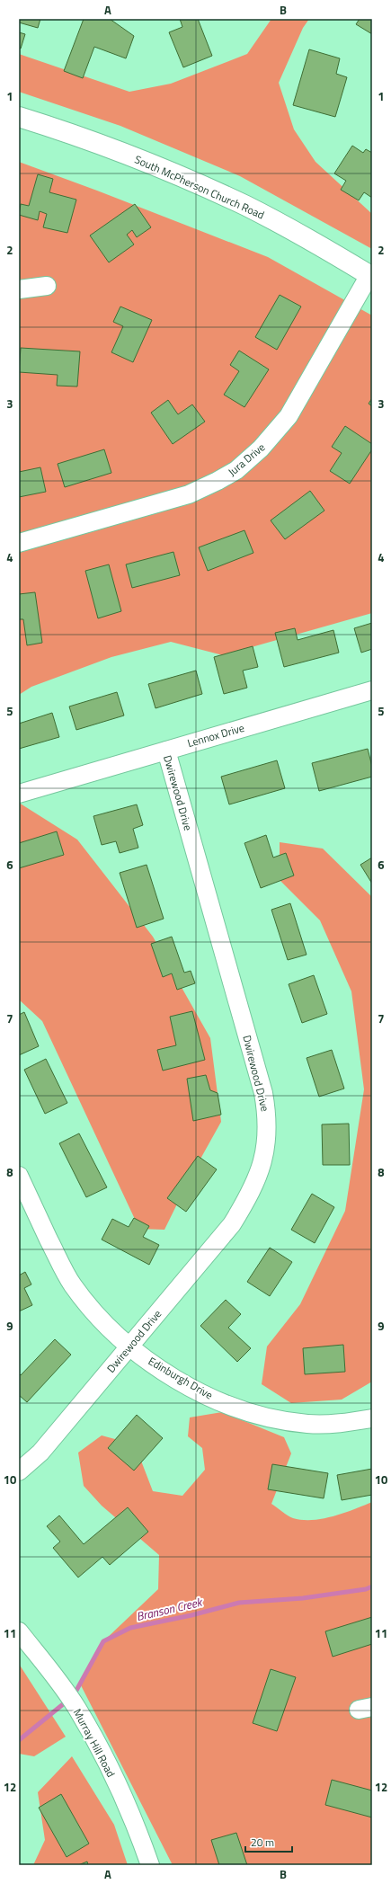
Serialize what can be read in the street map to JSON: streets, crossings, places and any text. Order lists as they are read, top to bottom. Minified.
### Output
{"streets":{"main road":["South McPherson Church Road"],"street":["Jura Drive","Lennox Drive","Dwirewood Drive","Edinburgh Drive","Murray Hill Road"]},"crossings":[["South McPherson Church Road","Jura Drive"],["Lennox Drive","Dwirewood Drive"],["Dwirewood Drive","Edinburgh Drive"]],"water":["Branson Creek"],"scale_bar":"20 m","grid":{"columns":["A","B"],"rows":["1","2","3","4","5","6","7","8","9","10","11","12"]}}
